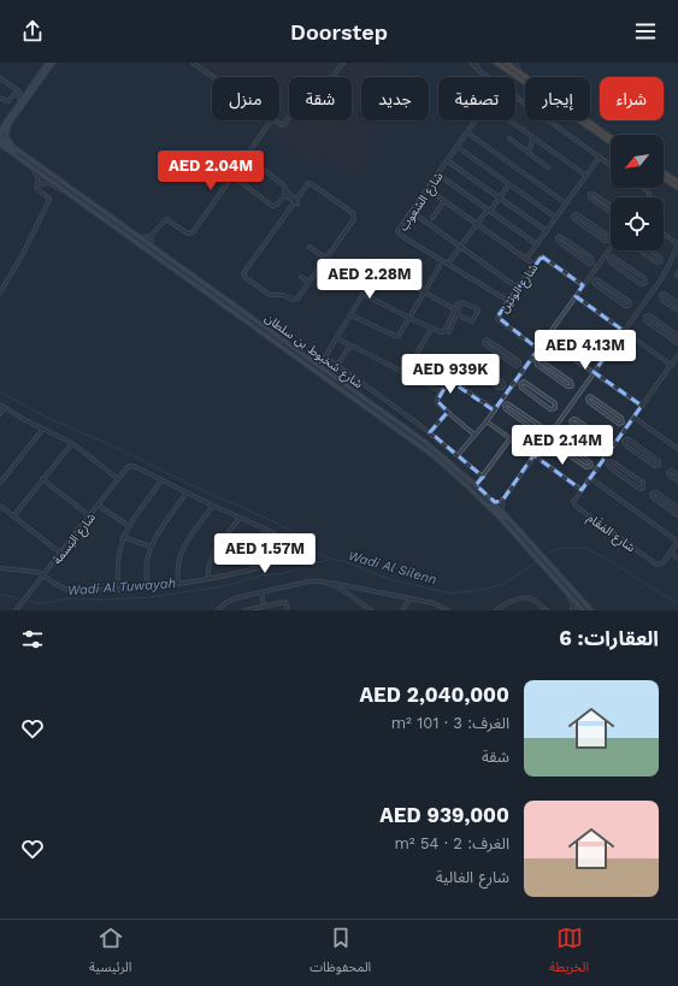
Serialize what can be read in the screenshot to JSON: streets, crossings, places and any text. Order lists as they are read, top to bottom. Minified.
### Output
{"streets":{"main road":["شارع شخبوط بن سلطان"],"street":["شارع الشعوب","شارع الوتين","شارع المَقَام","شارع البَسمة"]},"crossings":[["شارع الشعوب","شارع الوتين"]],"water":["Wadi Al Silenn","Wadi Al Tuwayah"],"north":"bottom left","page":{"header":"Doorstep","chip":["شراء","إيجار","تصفية","جديد","شقة","منزل"],"price":["AED 2.04M","AED 2.28M","AED 4.13M","AED 939K","AED 2.14M","AED 1.57M"],"heading":"العقارات: 6","list":[{"name":"AED 2,040,000","note":"الغرف: 3 · 101 m² · شقة"},{"name":"AED 939,000","note":"الغرف: 2 · 54 m² · شارع الغالية"}],"tabs":["الخريطة","المحفوظات","الرئيسية"]}}
